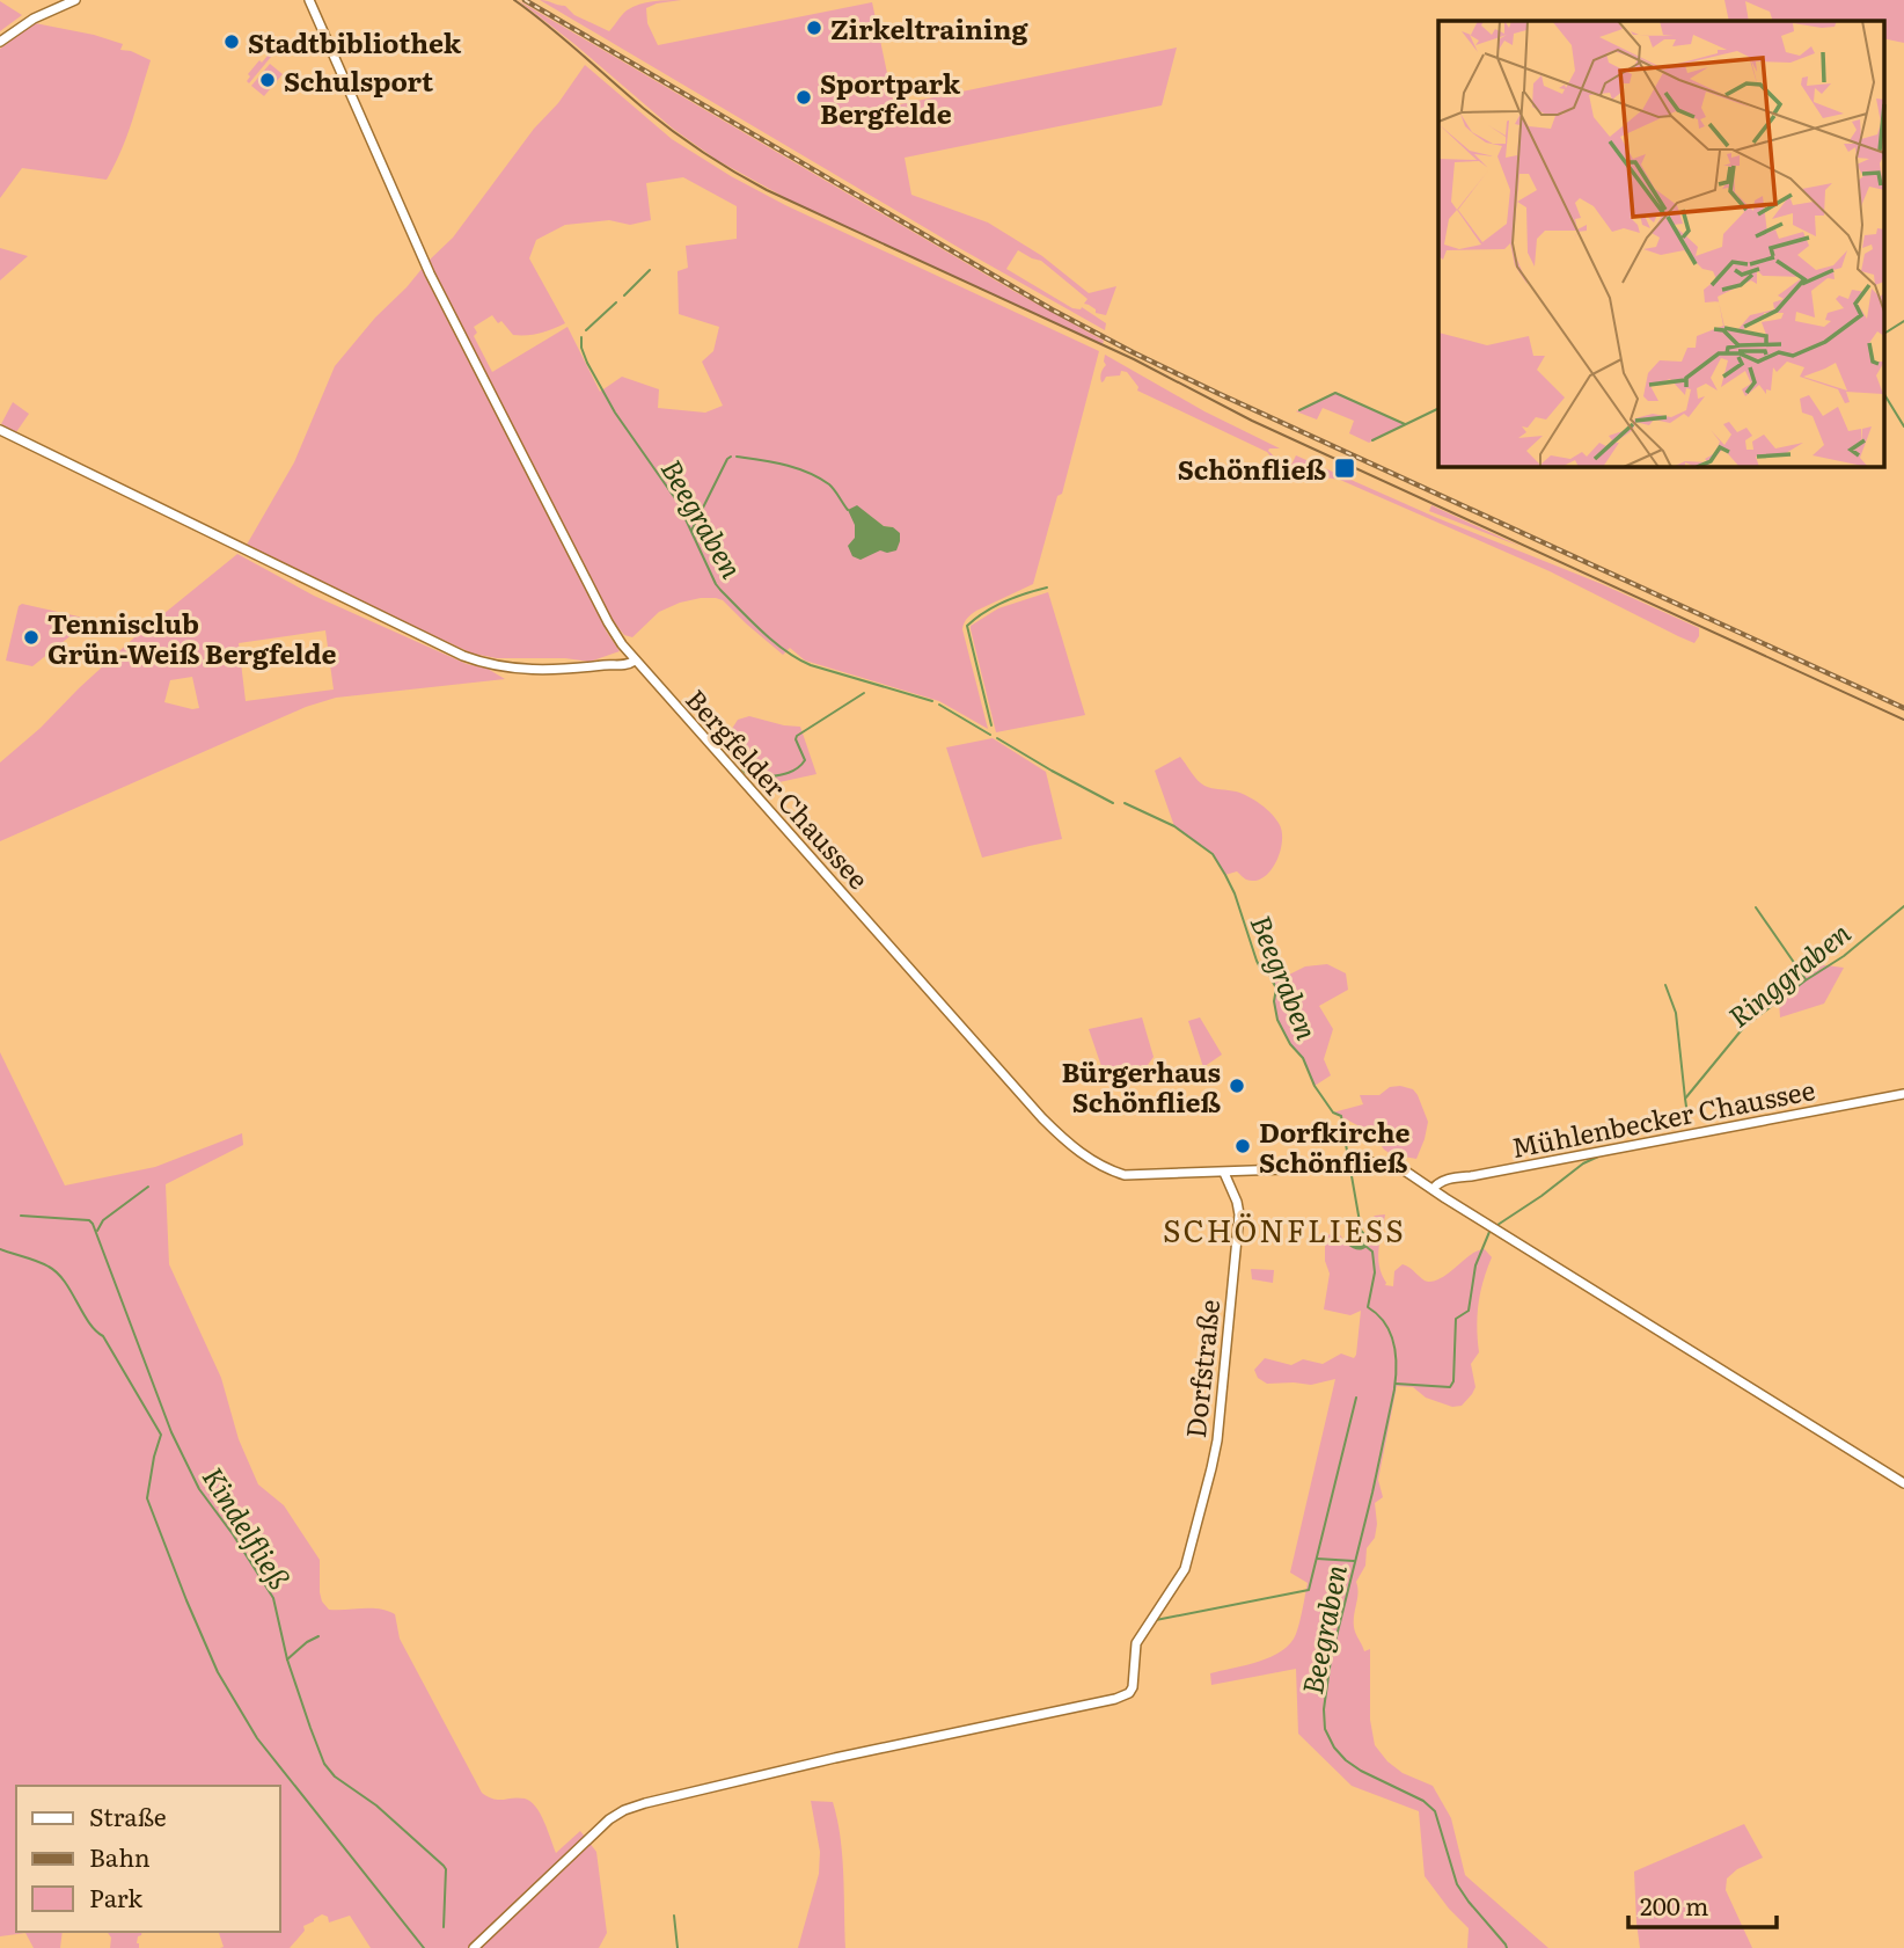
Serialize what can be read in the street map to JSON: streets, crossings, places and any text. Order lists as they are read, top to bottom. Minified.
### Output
{"streets":{"main road":["Bergfelder Chaussee","Mühlenbecker Chaussee","Dorfstraße"]},"crossings":[["Bergfelder Chaussee","Mühlenbecker Chaussee"],["Bergfelder Chaussee","Dorfstraße"]],"districts":["SCHÖNFLIESS"],"water":["Beegraben","Ringgraben","Kindelfließ"],"places":{"other":["Zirkeltraining","Stadtbibliothek","Schulsport","Sportpark Bergfelde","Tennisclub Grün-Weiß Bergfelde","Bürgerhaus Schönfließ","Dorfkirche Schönfließ"],"transit":["Schönfließ"]},"legend":["Straße","Bahn","Park"],"scale_bar":"200 m"}
